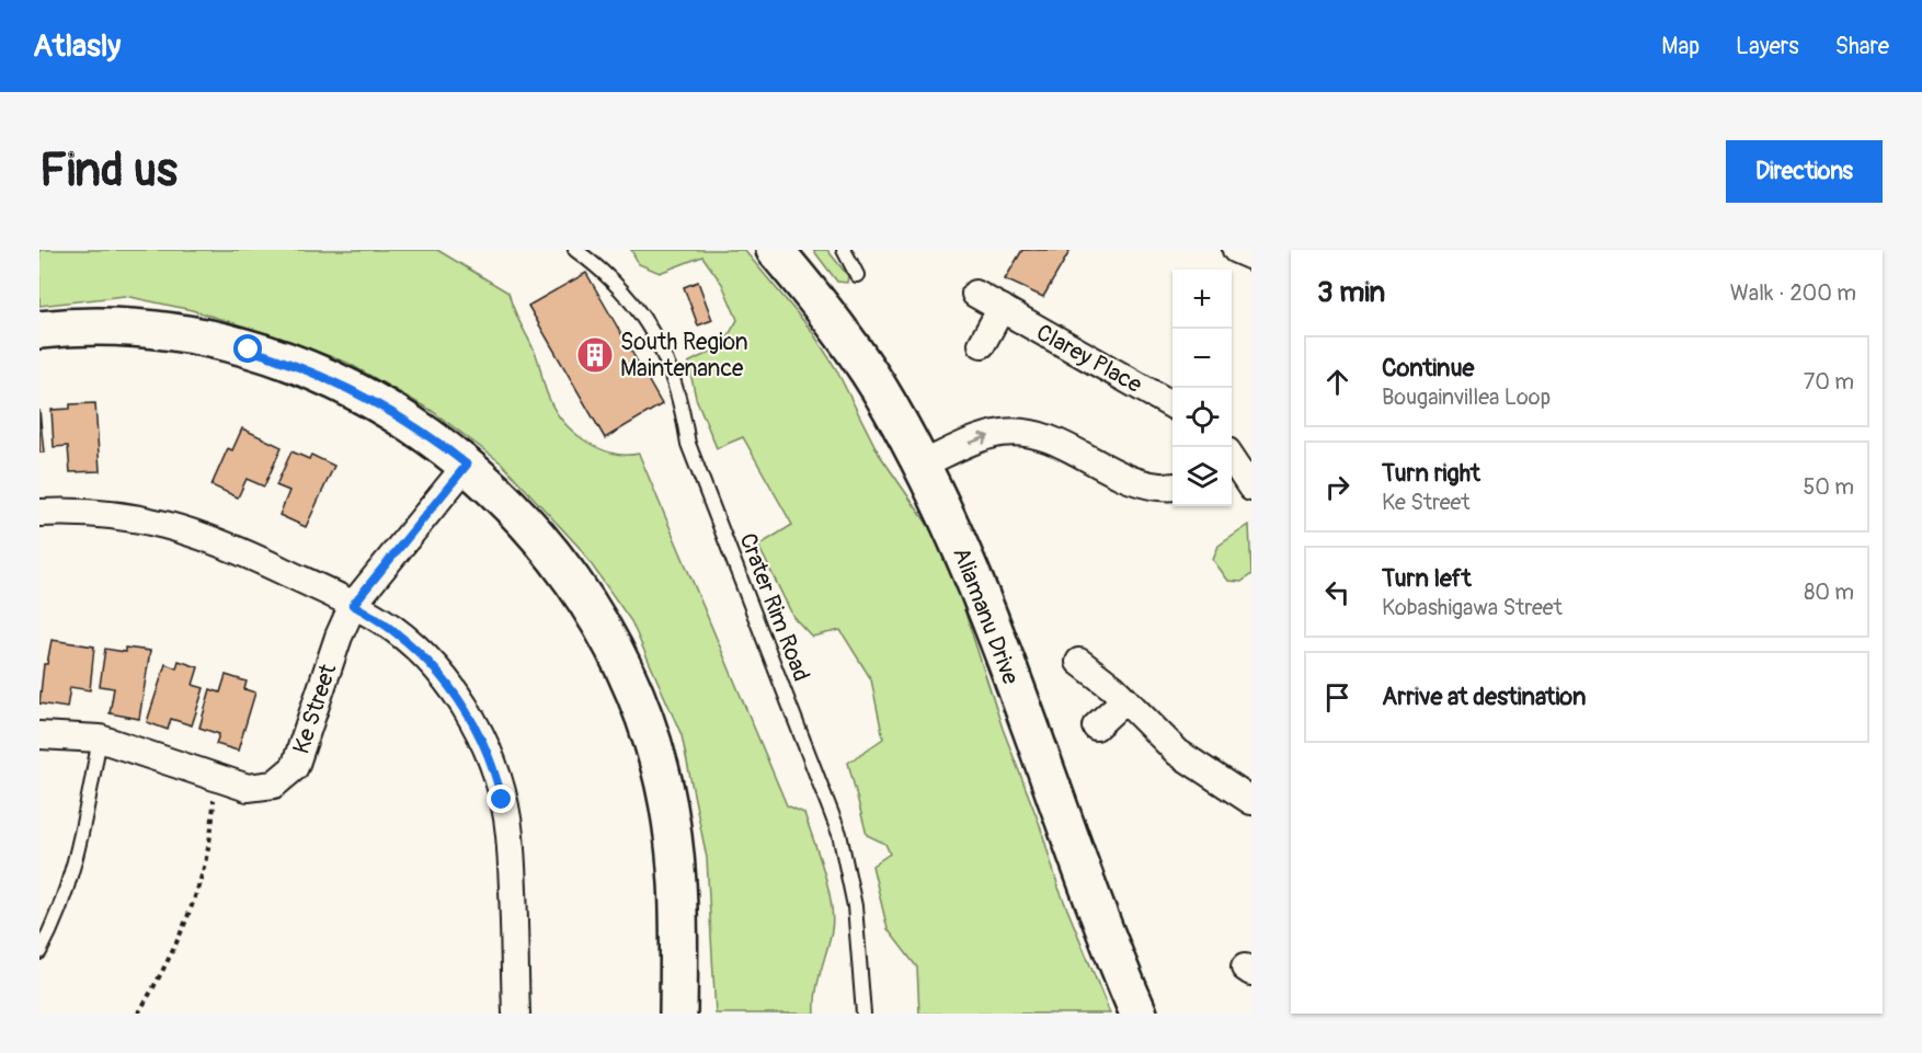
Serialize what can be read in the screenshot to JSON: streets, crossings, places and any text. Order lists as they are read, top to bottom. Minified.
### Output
{"streets":{"street":["Clarey Place","Aliamanu Drive","Ke Street"],"lane":["Crater Rim Road"]},"places":{"building":["South Region Maintenance"]},"page":{"header":"Atlasly","nav":["Map","Layers","Share"],"buttons":"Directions","title":"Find us","heading":["3 min","Walk · 200 m"],"map_buttons":["+","−"],"list":[["Continue","Bougainvillea Loop","70 m"],["Turn right","Ke Street","50 m"],["Turn left","Kobashigawa Street","80 m"],"Arrive at destination"]}}
